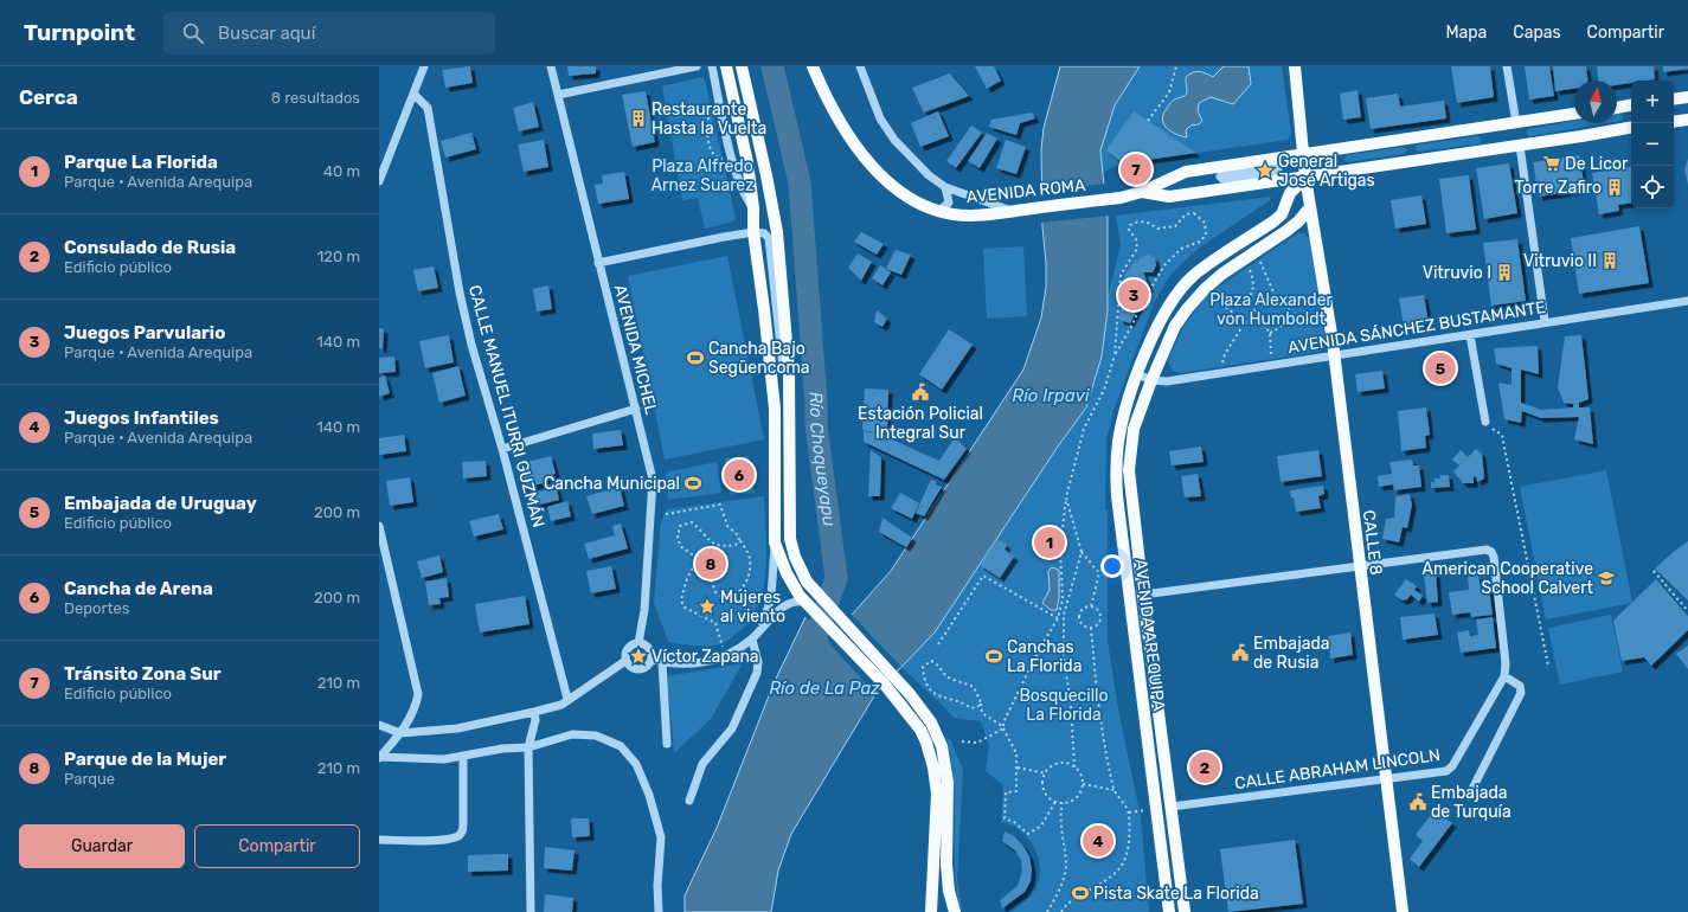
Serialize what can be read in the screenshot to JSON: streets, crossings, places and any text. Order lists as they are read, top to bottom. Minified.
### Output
{"streets":{"main road":["AVENIDA ROMA","CALLE 8","AVENIDA AREQUIPA"],"street":["AVENIDA SÁNCHEZ BUSTAMANTE","AVENIDA MICHEL","CALLE MANUEL ITURRI GUZMÁN","CALLE ABRAHAM LINCOLN"]},"crossings":[["AVENIDA ROMA","CALLE 8"],["AVENIDA ROMA","AVENIDA AREQUIPA"],["AVENIDA SÁNCHEZ BUSTAMANTE","CALLE 8"],["AVENIDA SÁNCHEZ BUSTAMANTE","AVENIDA AREQUIPA"],["CALLE 8","AVENIDA AREQUIPA"],["CALLE 8","CALLE ABRAHAM LINCOLN"],["AVENIDA AREQUIPA","CALLE ABRAHAM LINCOLN"]],"water":["Río Irpavi","Río Choqueyapu","Río de La Paz"],"parks":["Plaza Alfredo Arnez Suarez","Plaza Alexander von Humboldt","Bosquecillo La Florida"],"places":{"building":["Restaurante Hasta la Vuelta","Torre Zafiro","Vitruvio II","Vitruvio I"],"supermarket":["De Licor"],"place":["General José Artigas","Mujeres al viento","Víctor Zapana"],"sports":["Cancha Bajo Següencoma","Cancha Municipal","Canchas La Florida","Pista Skate La Florida"],"public building":["Estación Policial Integral Sur","Embajada de Rusia","Embajada de Turquía"],"school or university":["American Cooperative School Calvert"]},"north":"top","page":{"header":"Turnpoint","search":"Buscar aquí","nav":["Mapa","Capas","Compartir"],"heading":["Cerca","8 resultados"],"map_buttons":["+","−"],"list":[{"mark":"1","name":"Parque La Florida","note":"Parque · Avenida Arequipa","value":"40 m"},{"mark":"2","name":"Consulado de Rusia","note":"Edificio público","value":"120 m"},{"mark":"3","name":"Juegos Parvulario","note":"Parque · Avenida Arequipa","value":"140 m"},{"mark":"4","name":"Juegos Infantiles","note":"Parque · Avenida Arequipa","value":"140 m"},{"mark":"5","name":"Embajada de Uruguay","note":"Edificio público","value":"200 m"},{"mark":"6","name":"Cancha de Arena","note":"Deportes","value":"200 m"},{"mark":"7","name":"Tránsito Zona Sur","note":"Edificio público","value":"210 m"},{"mark":"8","name":"Parque de la Mujer","note":"Parque","value":"210 m"}],"pins":["7","3","5","6","1","8","2","4"],"buttons":["Guardar","Compartir"]}}
